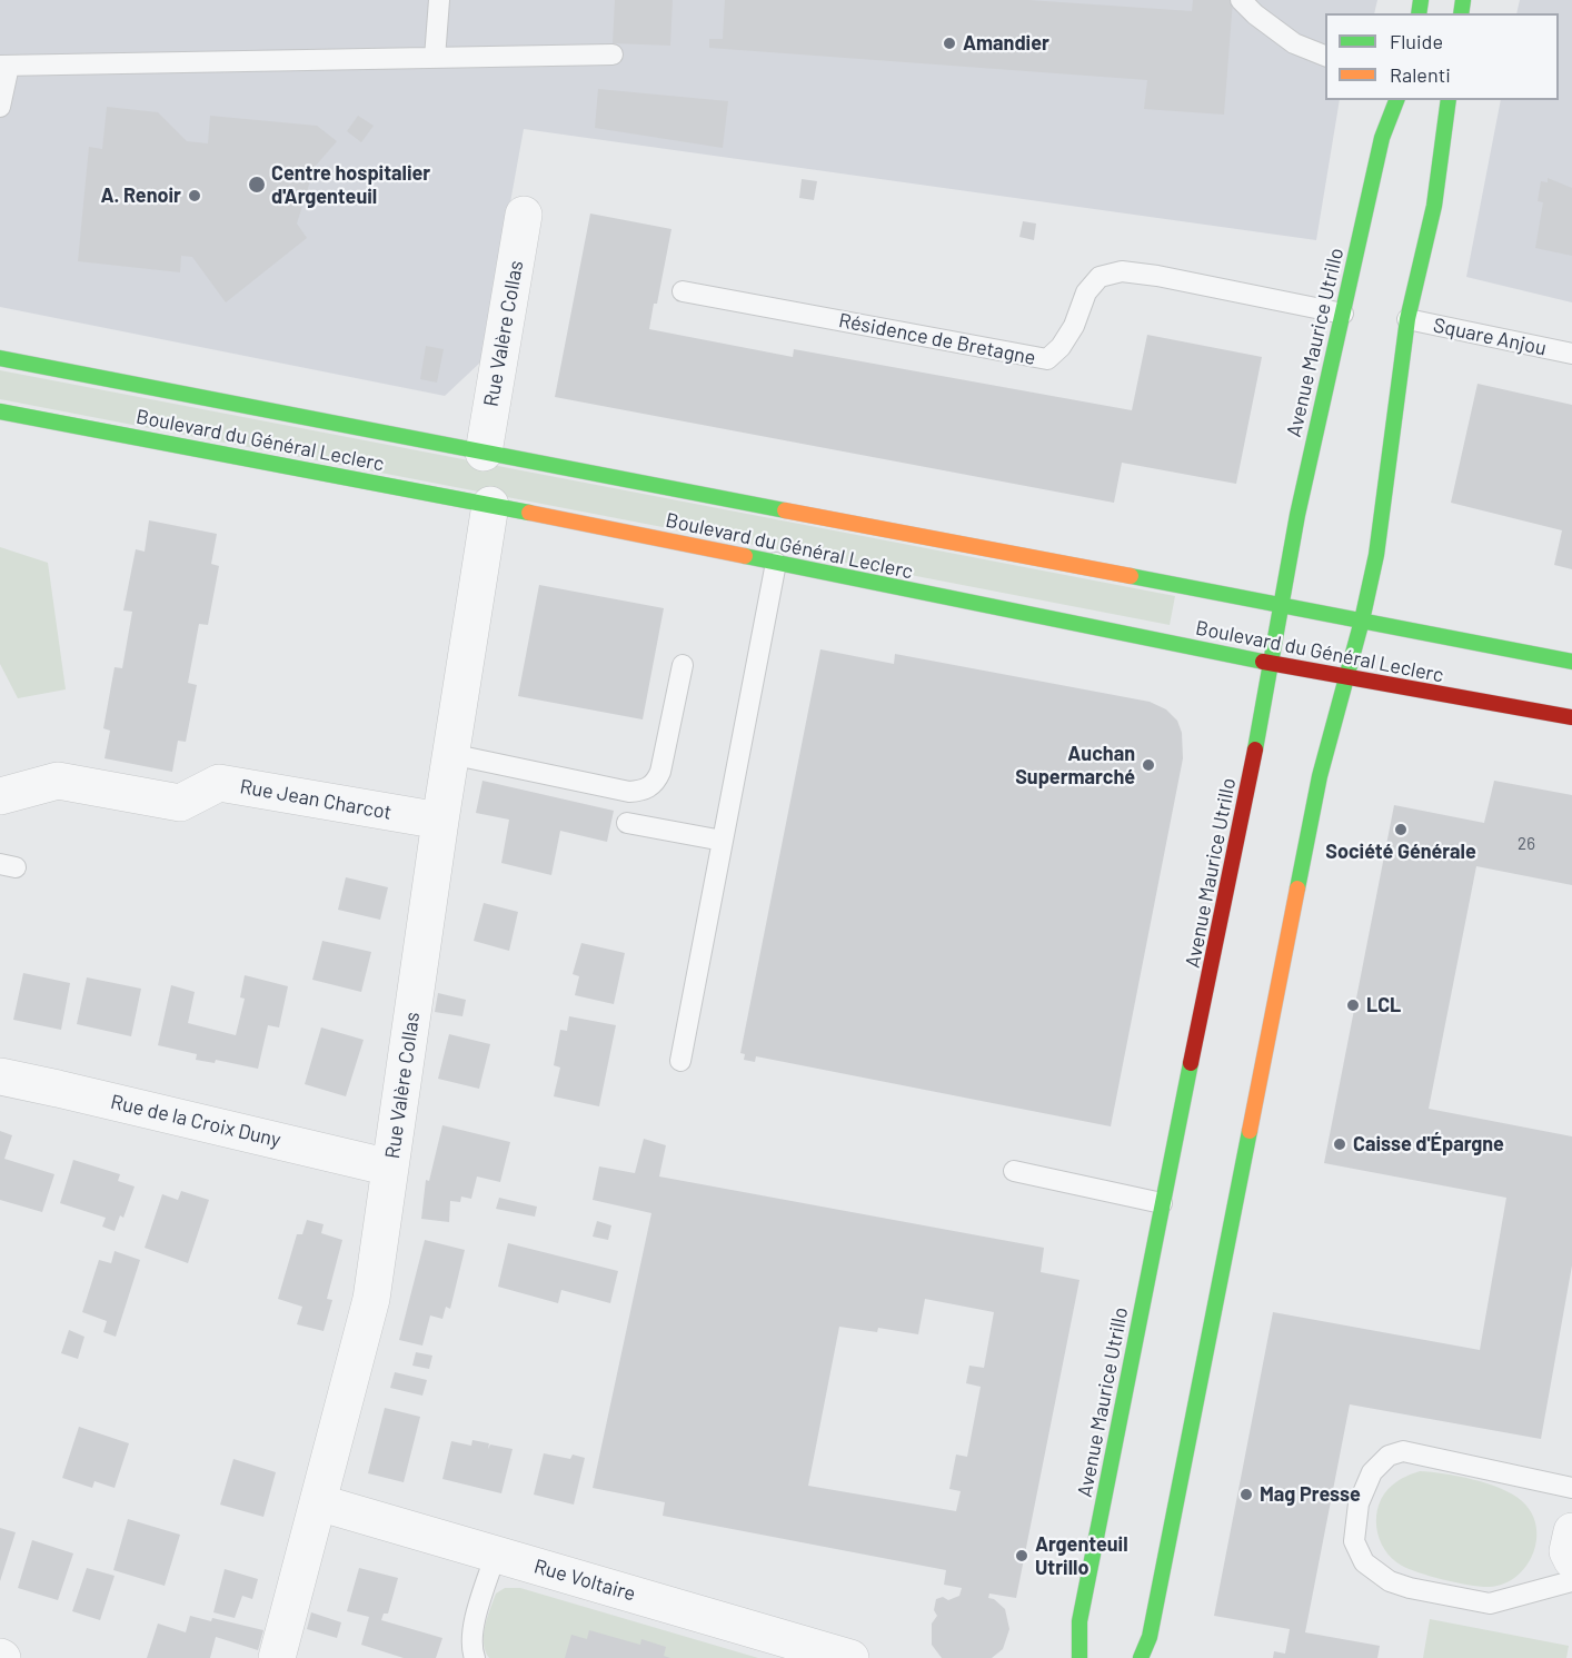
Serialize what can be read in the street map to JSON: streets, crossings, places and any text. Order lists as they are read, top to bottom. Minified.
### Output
{"streets":{"street":["Rue Valère Collas","Avenue Maurice Utrillo","Boulevard du Général Leclerc","Rue Jean Charcot","Rue de la Croix Duny","Rue Voltaire"],"lane":["Square Anjou","Résidence de Bretagne"]},"crossings":[["Rue Valère Collas","Boulevard du Général Leclerc"],["Rue Valère Collas","Rue Jean Charcot"],["Rue Valère Collas","Rue de la Croix Duny"],["Rue Valère Collas","Rue Voltaire"],["Résidence de Bretagne","Avenue Maurice Utrillo"],["Avenue Maurice Utrillo","Boulevard du Général Leclerc"]],"places":["Amandier","Centre hospitalier d'Argenteuil","A. Renoir","Auchan Supermarché","Société Générale","LCL","Caisse d'Épargne","Mag Presse","Argenteuil Utrillo"],"house_numbers":["26"],"legend":["Fluide","Ralenti"]}
